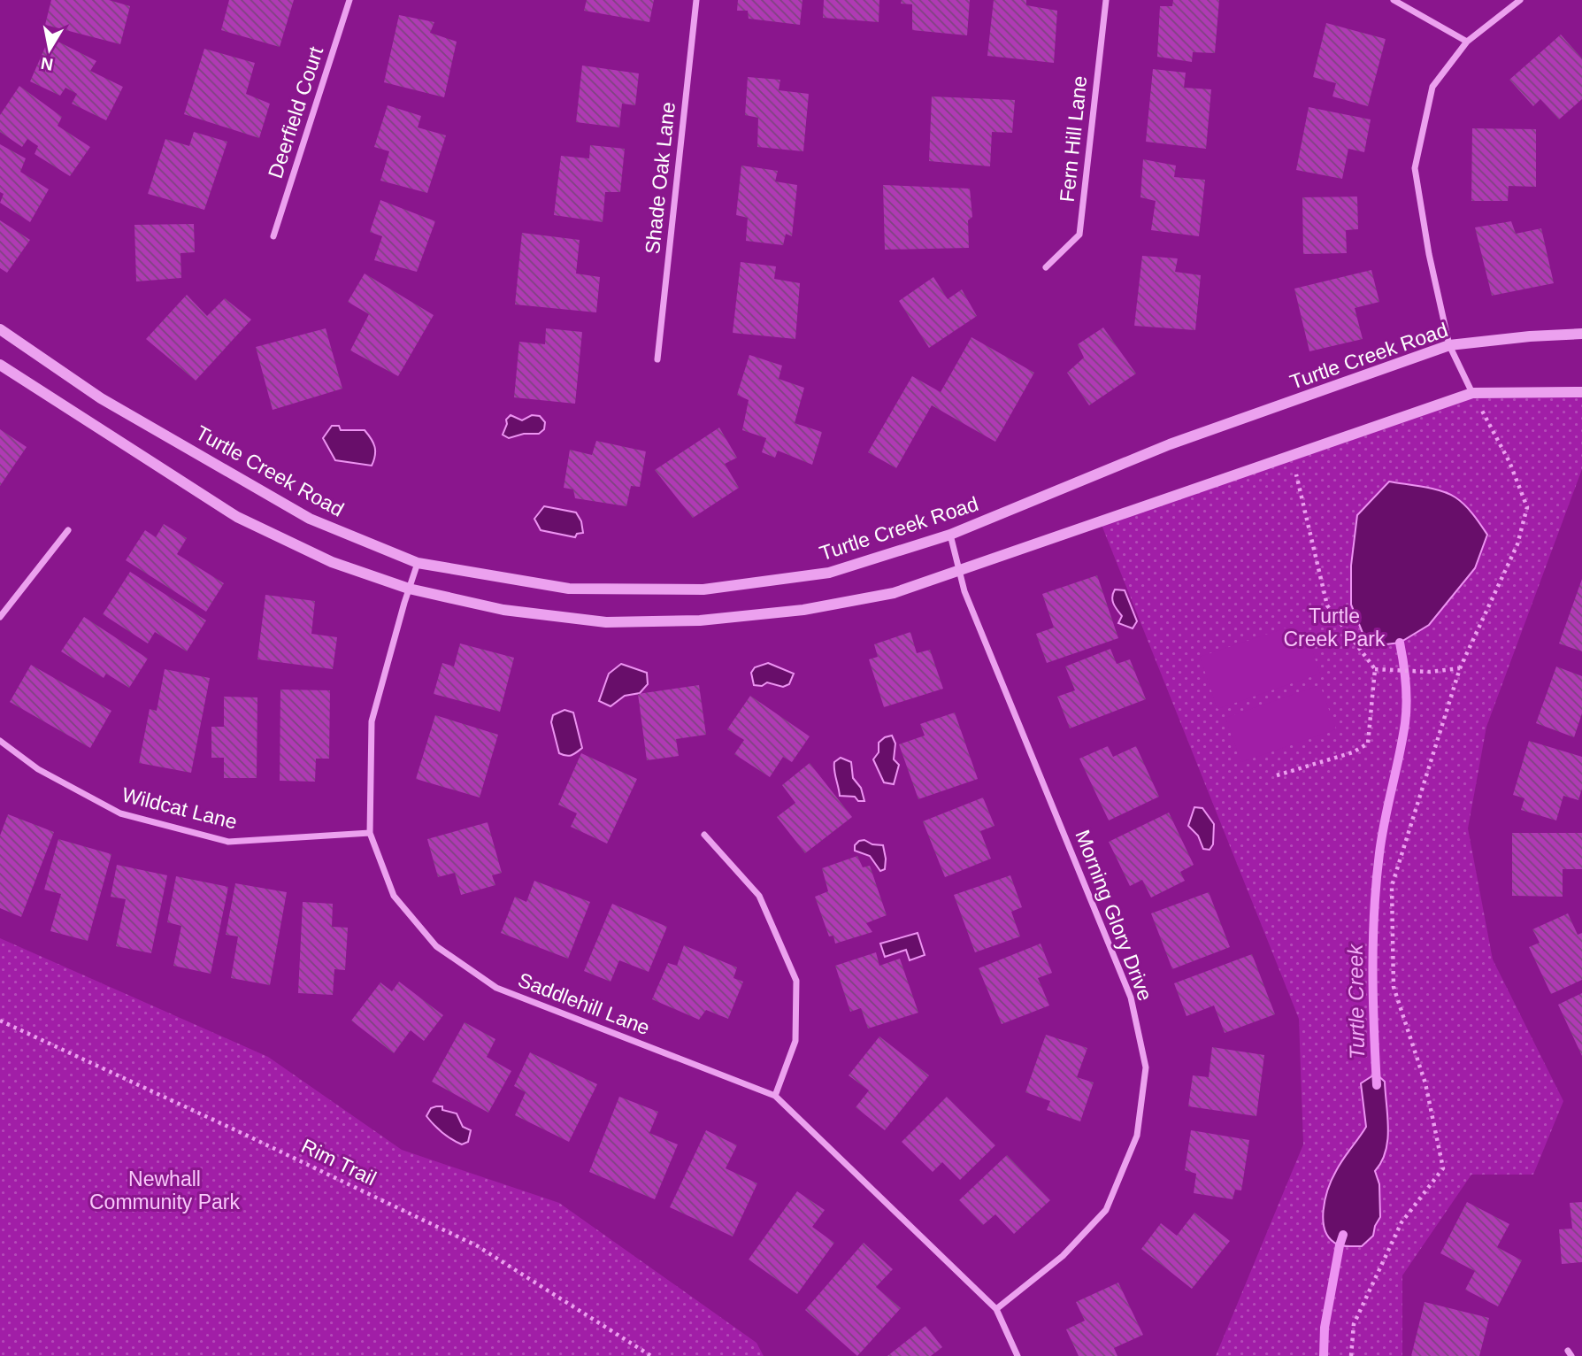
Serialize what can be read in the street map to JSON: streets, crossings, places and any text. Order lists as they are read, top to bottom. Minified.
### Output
{"streets":{"street":["Deerfield Court","Fern Hill Lane","Shade Oak Lane","Turtle Creek Road","Wildcat Lane","Morning Glory Drive","Saddlehill Lane"],"path":["Rim Trail"]},"crossings":[["Turtle Creek Road","Morning Glory Drive"],["Turtle Creek Road","Saddlehill Lane"],["Wildcat Lane","Saddlehill Lane"],["Morning Glory Drive","Saddlehill Lane"]],"water":["Turtle Creek"],"parks":["Turtle Creek Park","Newhall Community Park"],"north":"bottom"}
